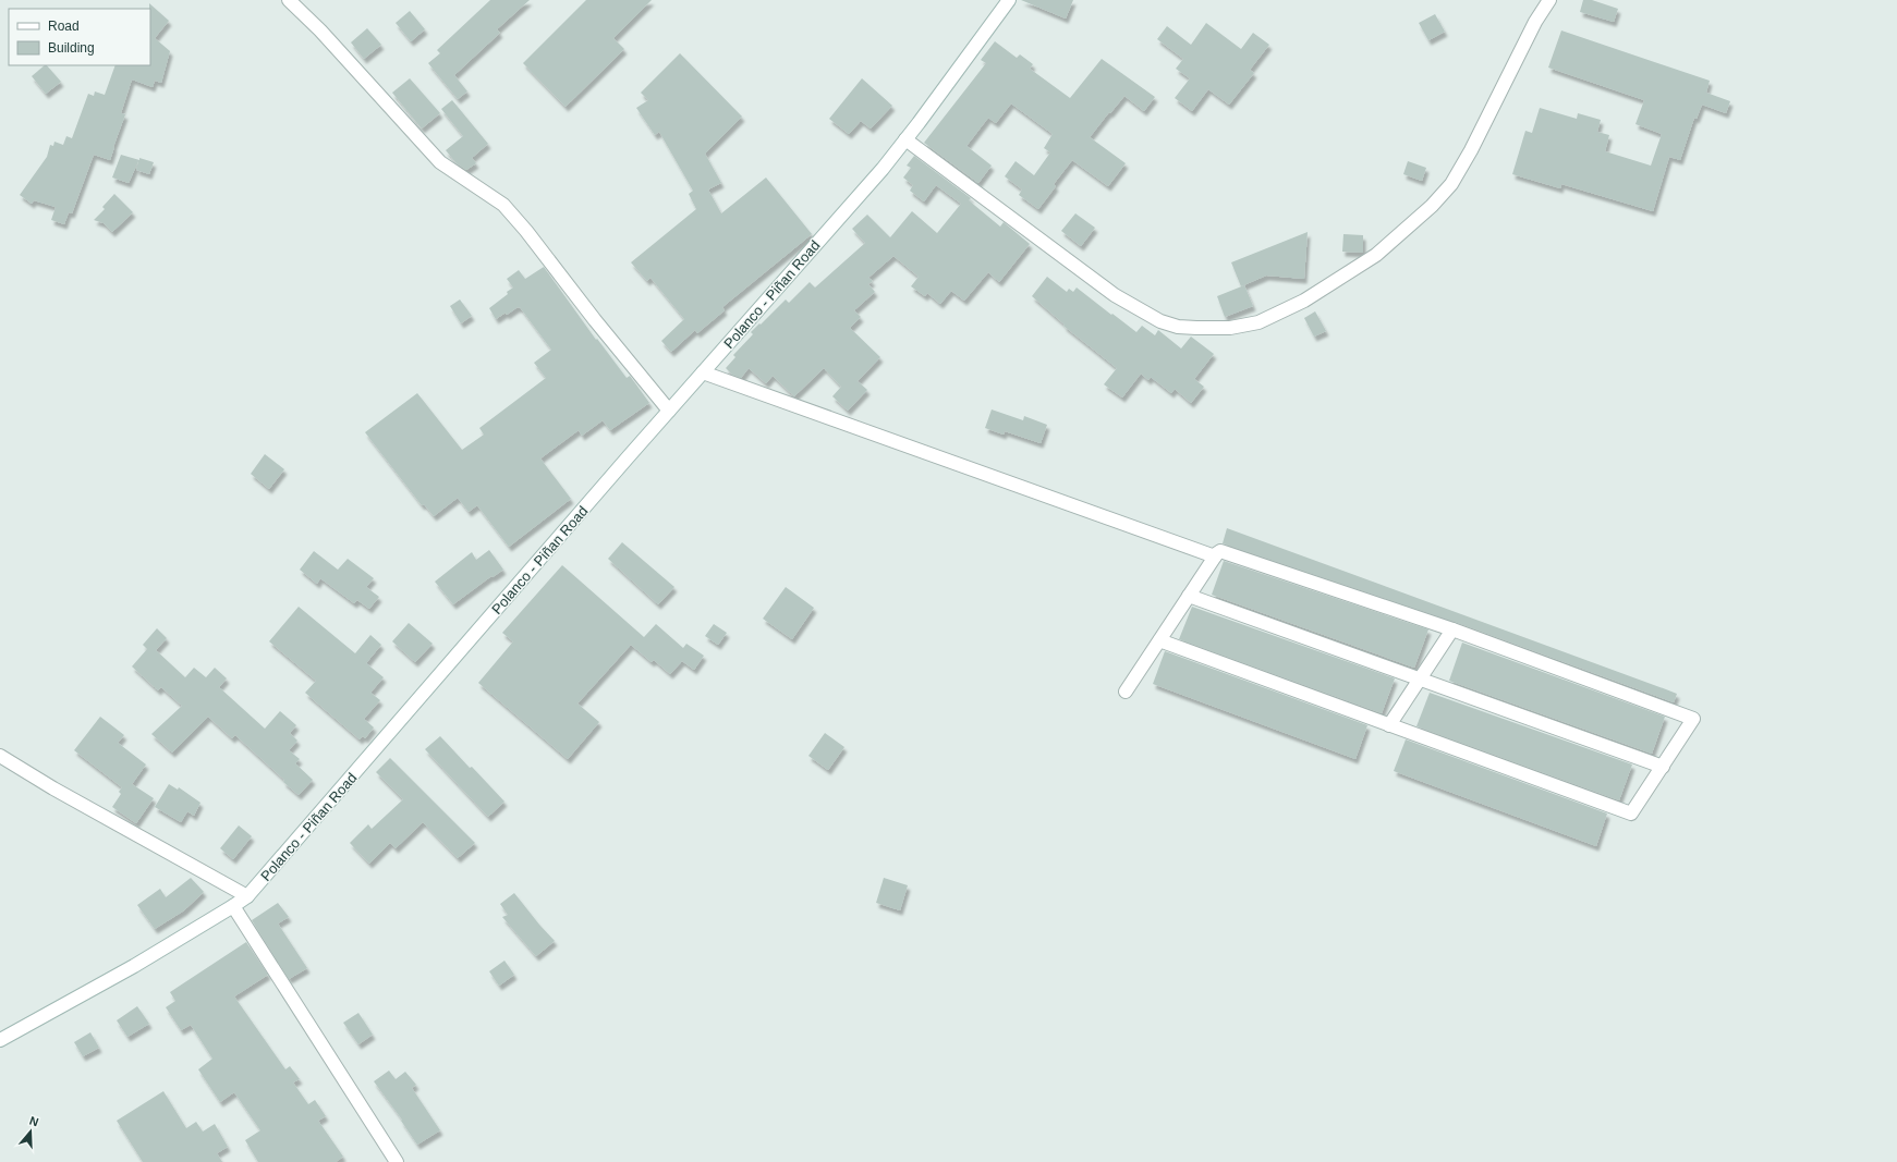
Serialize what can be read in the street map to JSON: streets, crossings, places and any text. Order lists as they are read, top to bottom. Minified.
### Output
{"streets":{"street":["Polanco - Piñan Road"]},"legend":["Road","Building"],"north":"top"}
